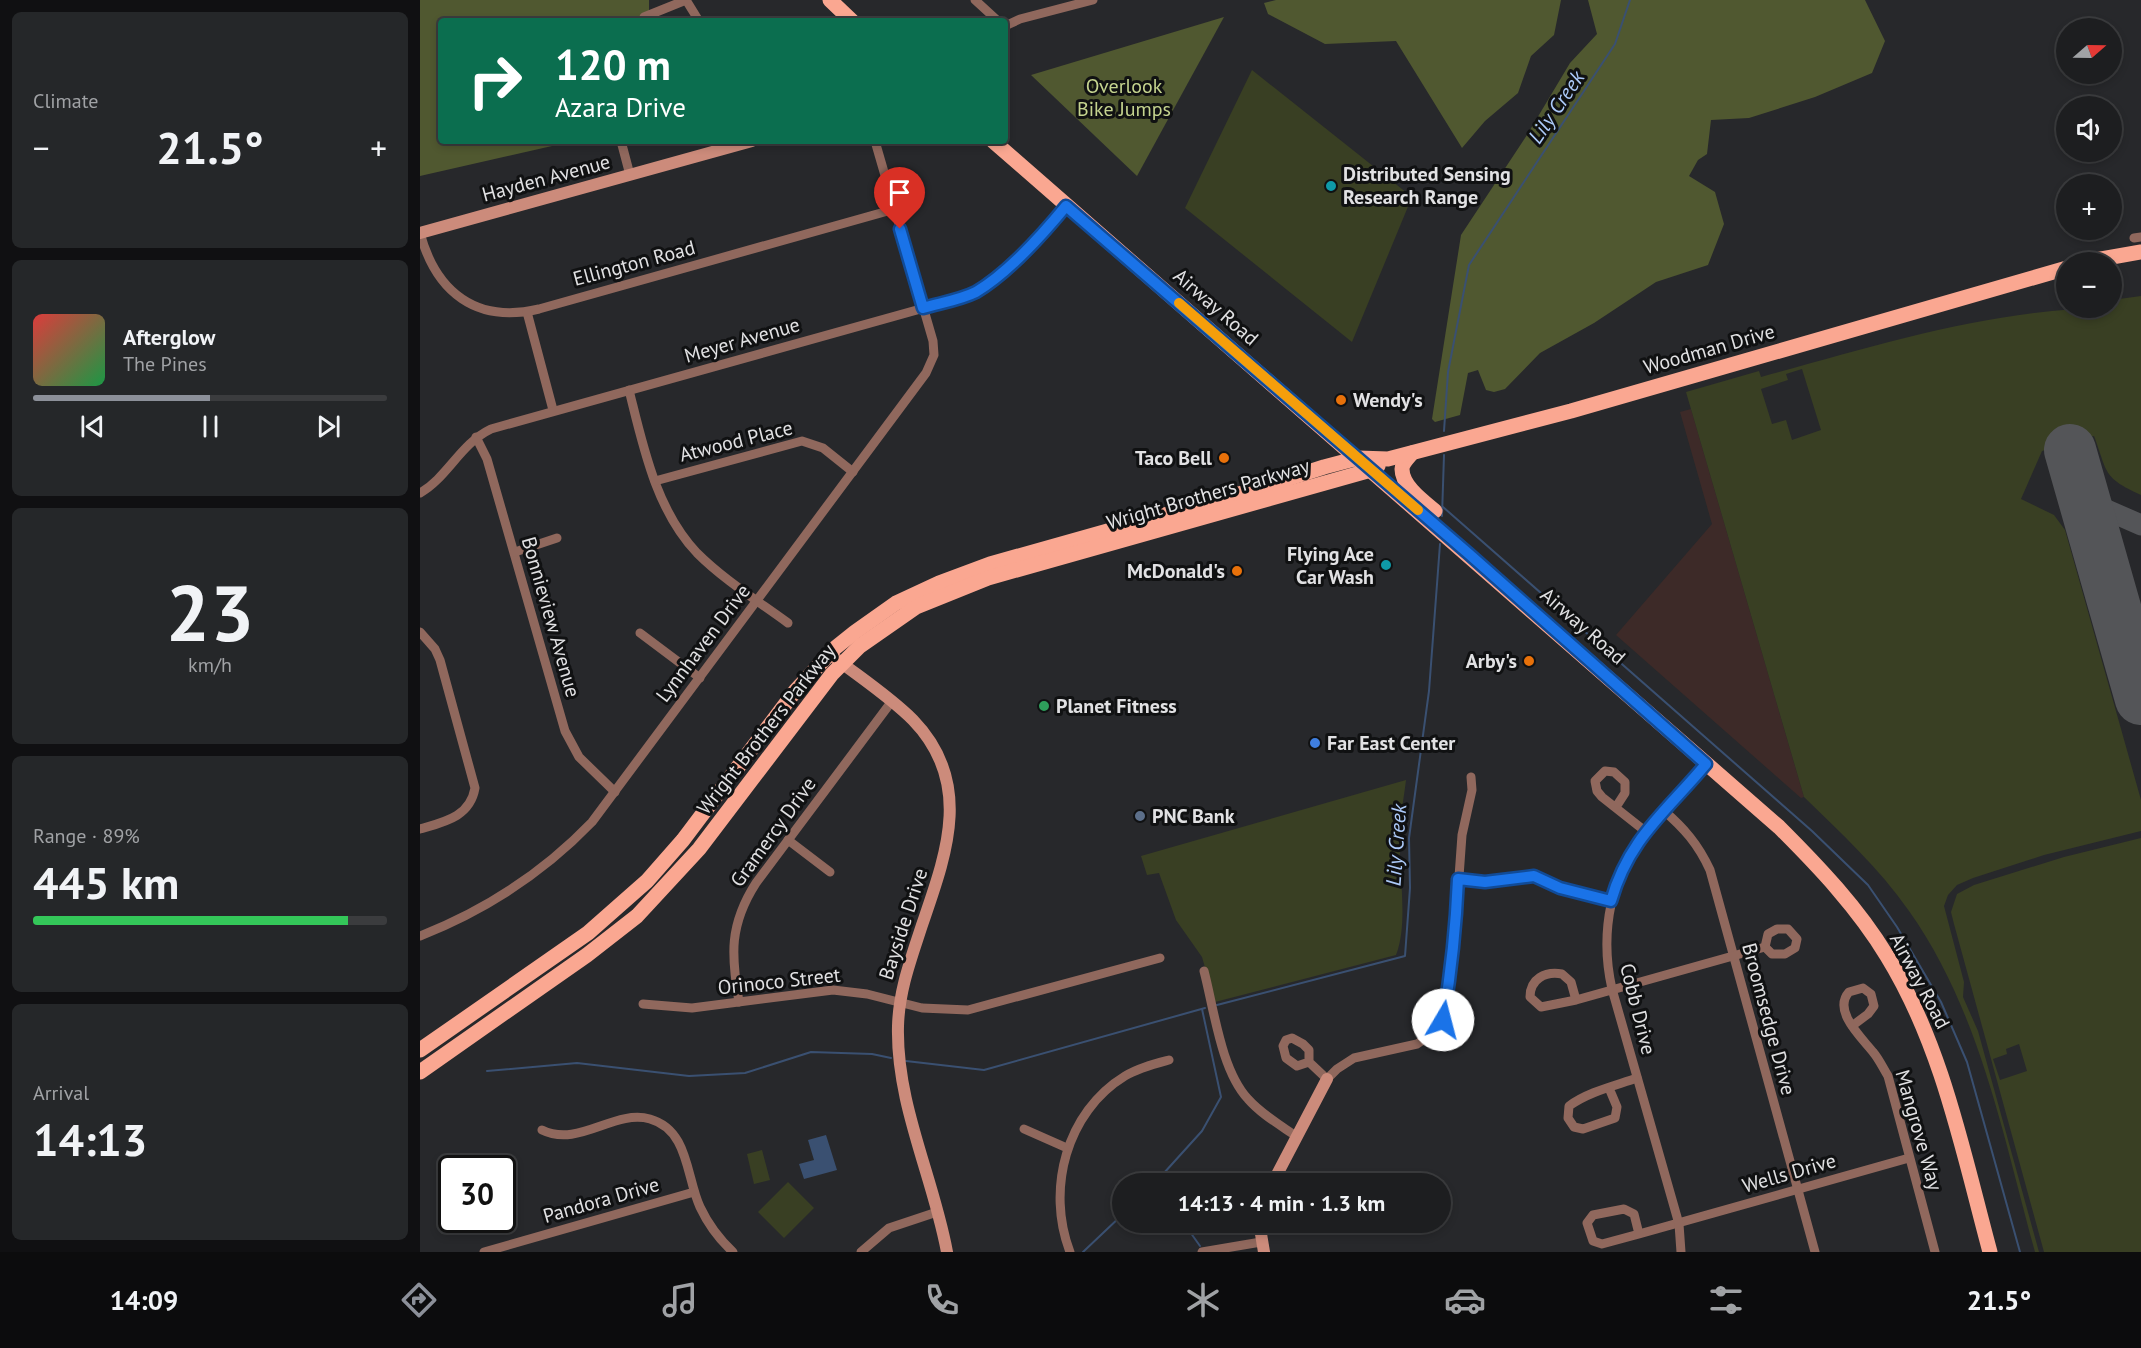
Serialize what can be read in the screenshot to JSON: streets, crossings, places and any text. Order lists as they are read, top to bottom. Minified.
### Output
{"streets":{"main road":["Airway Road","Woodman Drive","Wright Brothers Parkway"],"street":["Hayden Avenue","Ellington Road","Meyer Avenue","Atwood Place","Bonnieview Avenue","Lynnhaven Drive","Gramercy Drive","Bayside Drive","Orinoco Street","Cobb Drive","Broomsedge Drive","Mangrove Way","Wells Drive","Pandora Drive"]},"crossings":[["Hayden Avenue","Ellington Road"],["Ellington Road","Lynnhaven Drive"],["Airway Road","Meyer Avenue"],["Airway Road","Wright Brothers Parkway"],["Airway Road","Cobb Drive"],["Meyer Avenue","Bonnieview Avenue"],["Meyer Avenue","Lynnhaven Drive"],["Woodman Drive","Wright Brothers Parkway"],["Atwood Place","Lynnhaven Drive"],["Wright Brothers Parkway","Bayside Drive"],["Bonnieview Avenue","Lynnhaven Drive"],["Gramercy Drive","Bayside Drive"],["Gramercy Drive","Orinoco Street"],["Bayside Drive","Orinoco Street"],["Cobb Drive","Broomsedge Drive"],["Cobb Drive","Wells Drive"],["Broomsedge Drive","Wells Drive"],["Mangrove Way","Wells Drive"]],"water":["Lily Creek"],"parks":["Overlook Bike Jumps"],"places":["Distributed Sensing Research Range","Wendy's","Taco Bell","Flying Ace Car Wash","McDonald's","Arby's","Planet Fitness","Far East Center","PNC Bank"],"north":"right","page":{"tile":["Climate",["23","km/h"],["Range · 89%","445 km"],["Arrival","14:13"]],"map_buttons":["+","−"],"turn":["120 m","Azara Drive"],"heat":["−","21.5°","+"],"song":["Afterglow","The Pines"],"limit":"30","trip":"14:13 · 4 min · 1.3 km","tabs":["14:09","21.5°"]}}
